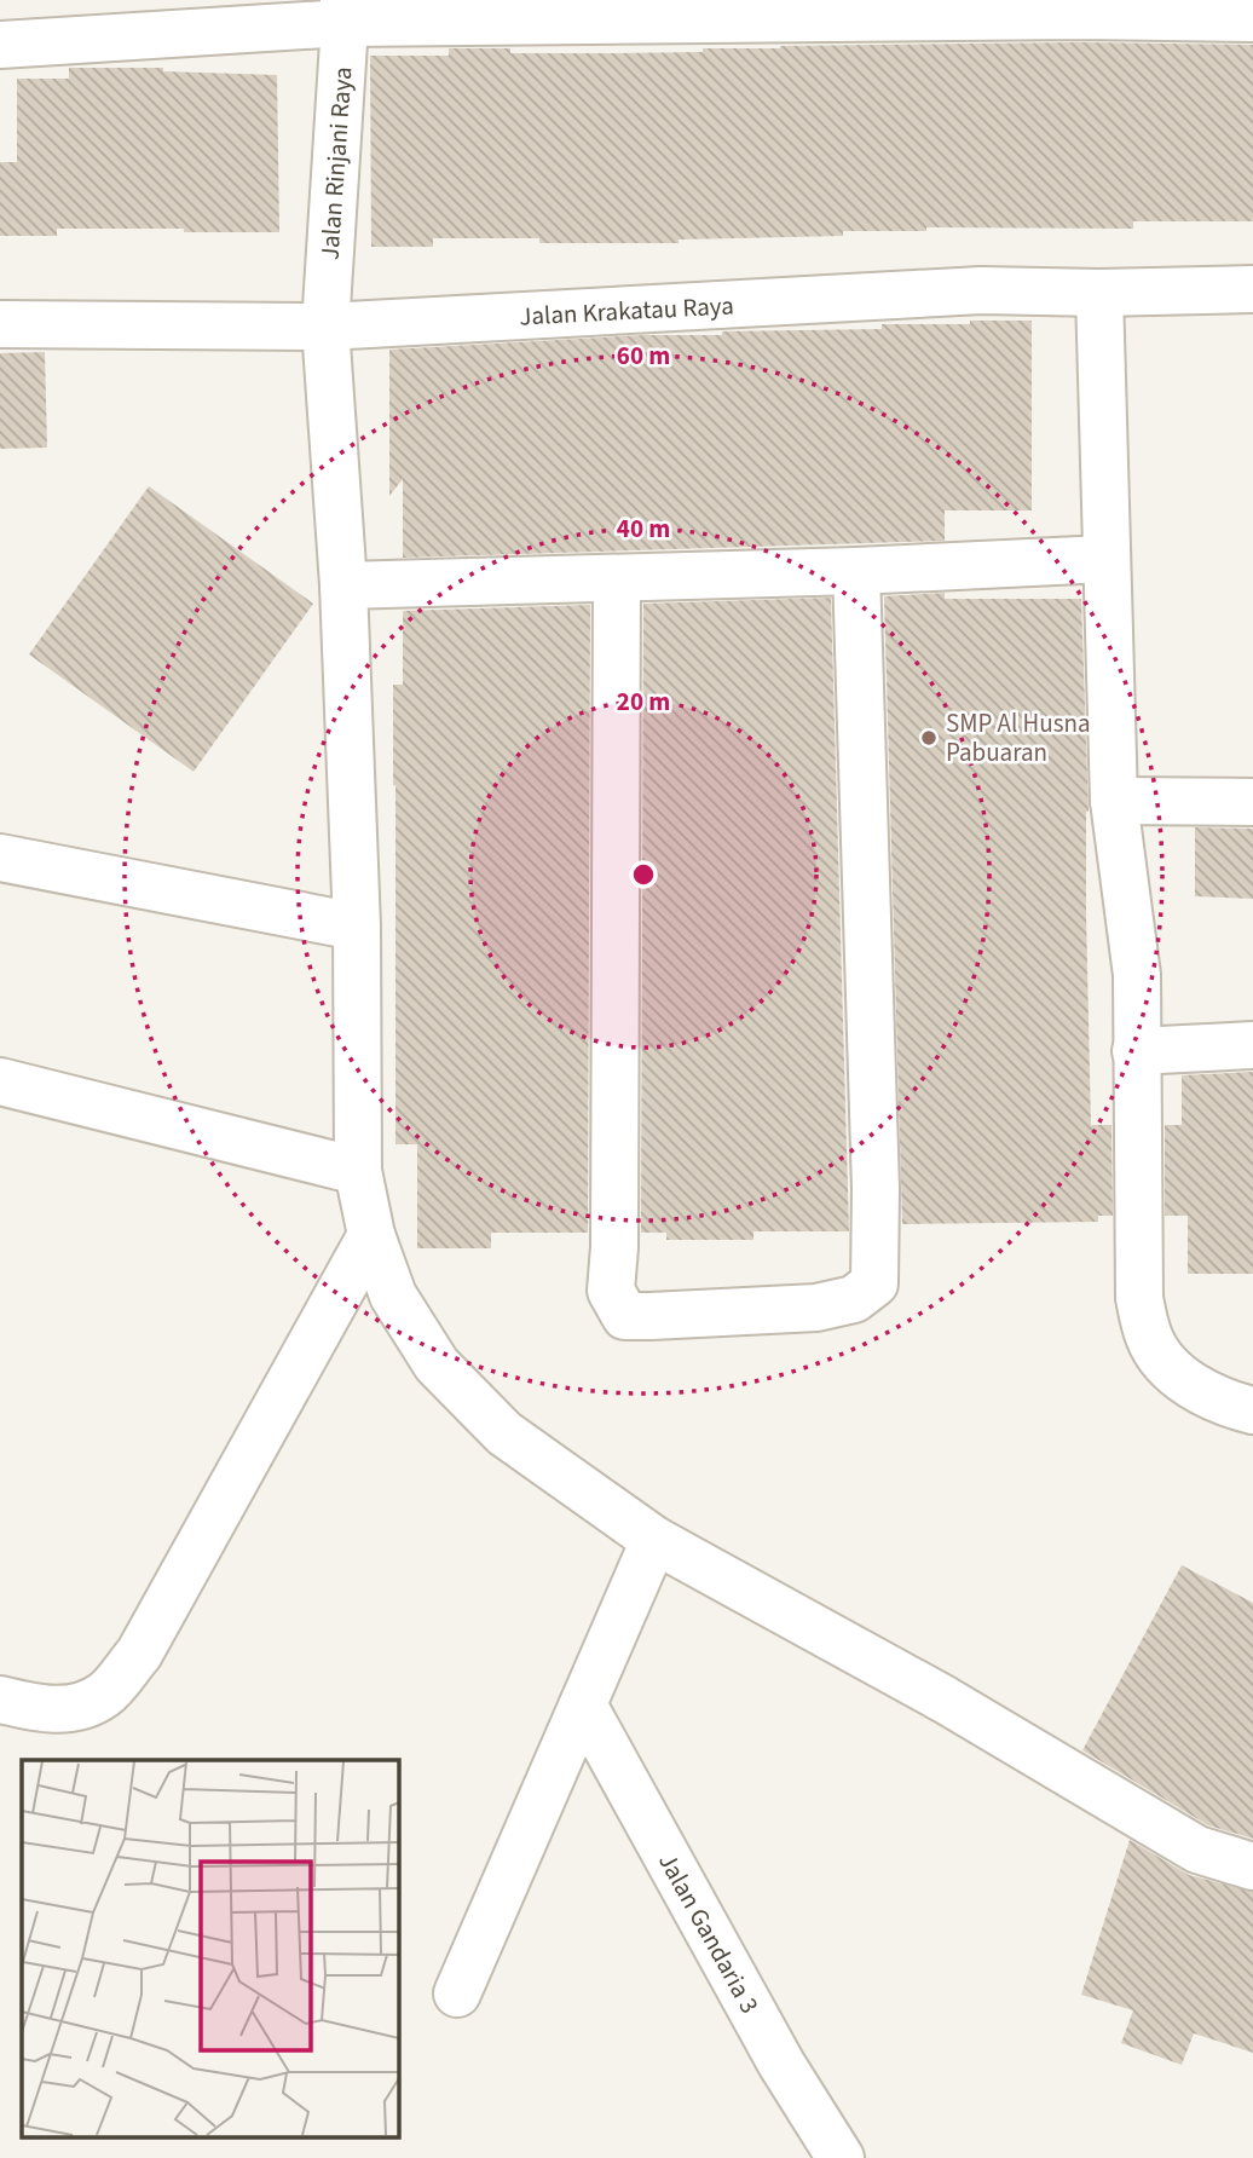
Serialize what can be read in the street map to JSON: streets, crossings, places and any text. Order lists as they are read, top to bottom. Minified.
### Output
{"streets":{"street":["Jalan Rinjani Raya","Jalan Krakatau Raya","Jalan Gandaria 3"]},"crossings":[["Jalan Rinjani Raya","Jalan Krakatau Raya"]],"places":["SMP Al Husna Pabuaran"],"rings":["60 m","40 m","20 m"]}
